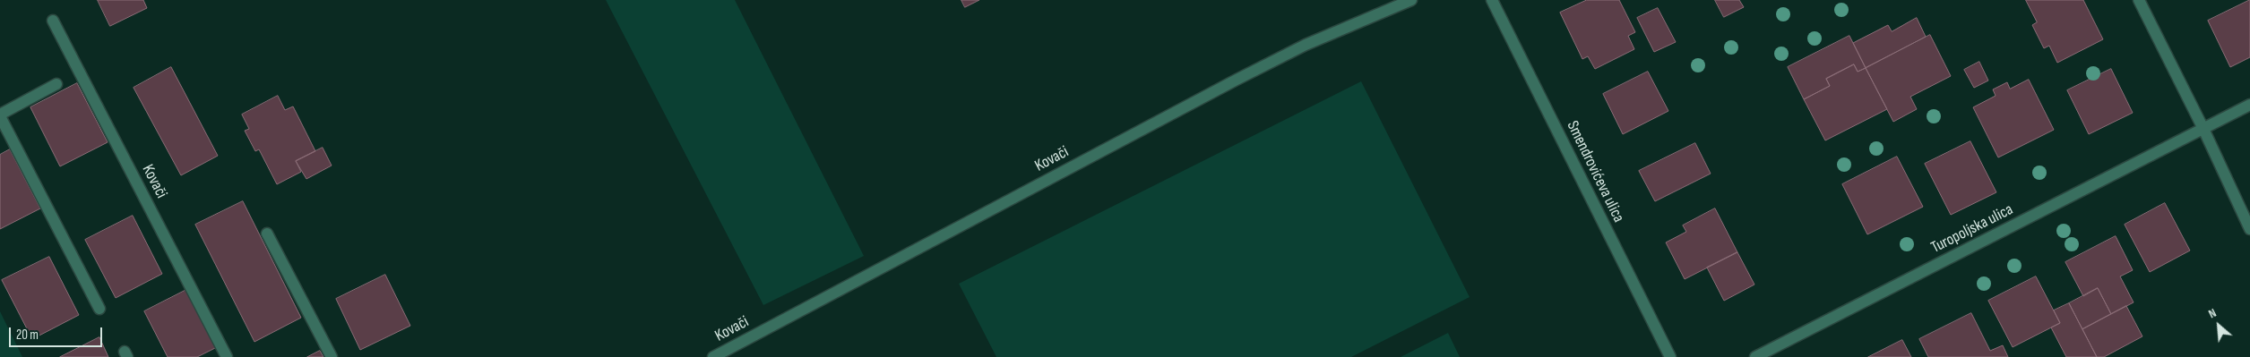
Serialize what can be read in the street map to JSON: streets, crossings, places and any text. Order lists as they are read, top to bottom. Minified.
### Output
{"streets":{"street":["Kovači","Smendrovićeva ulica","Turopoljska ulica"]},"scale_bar":"20 m","north":"top left"}
